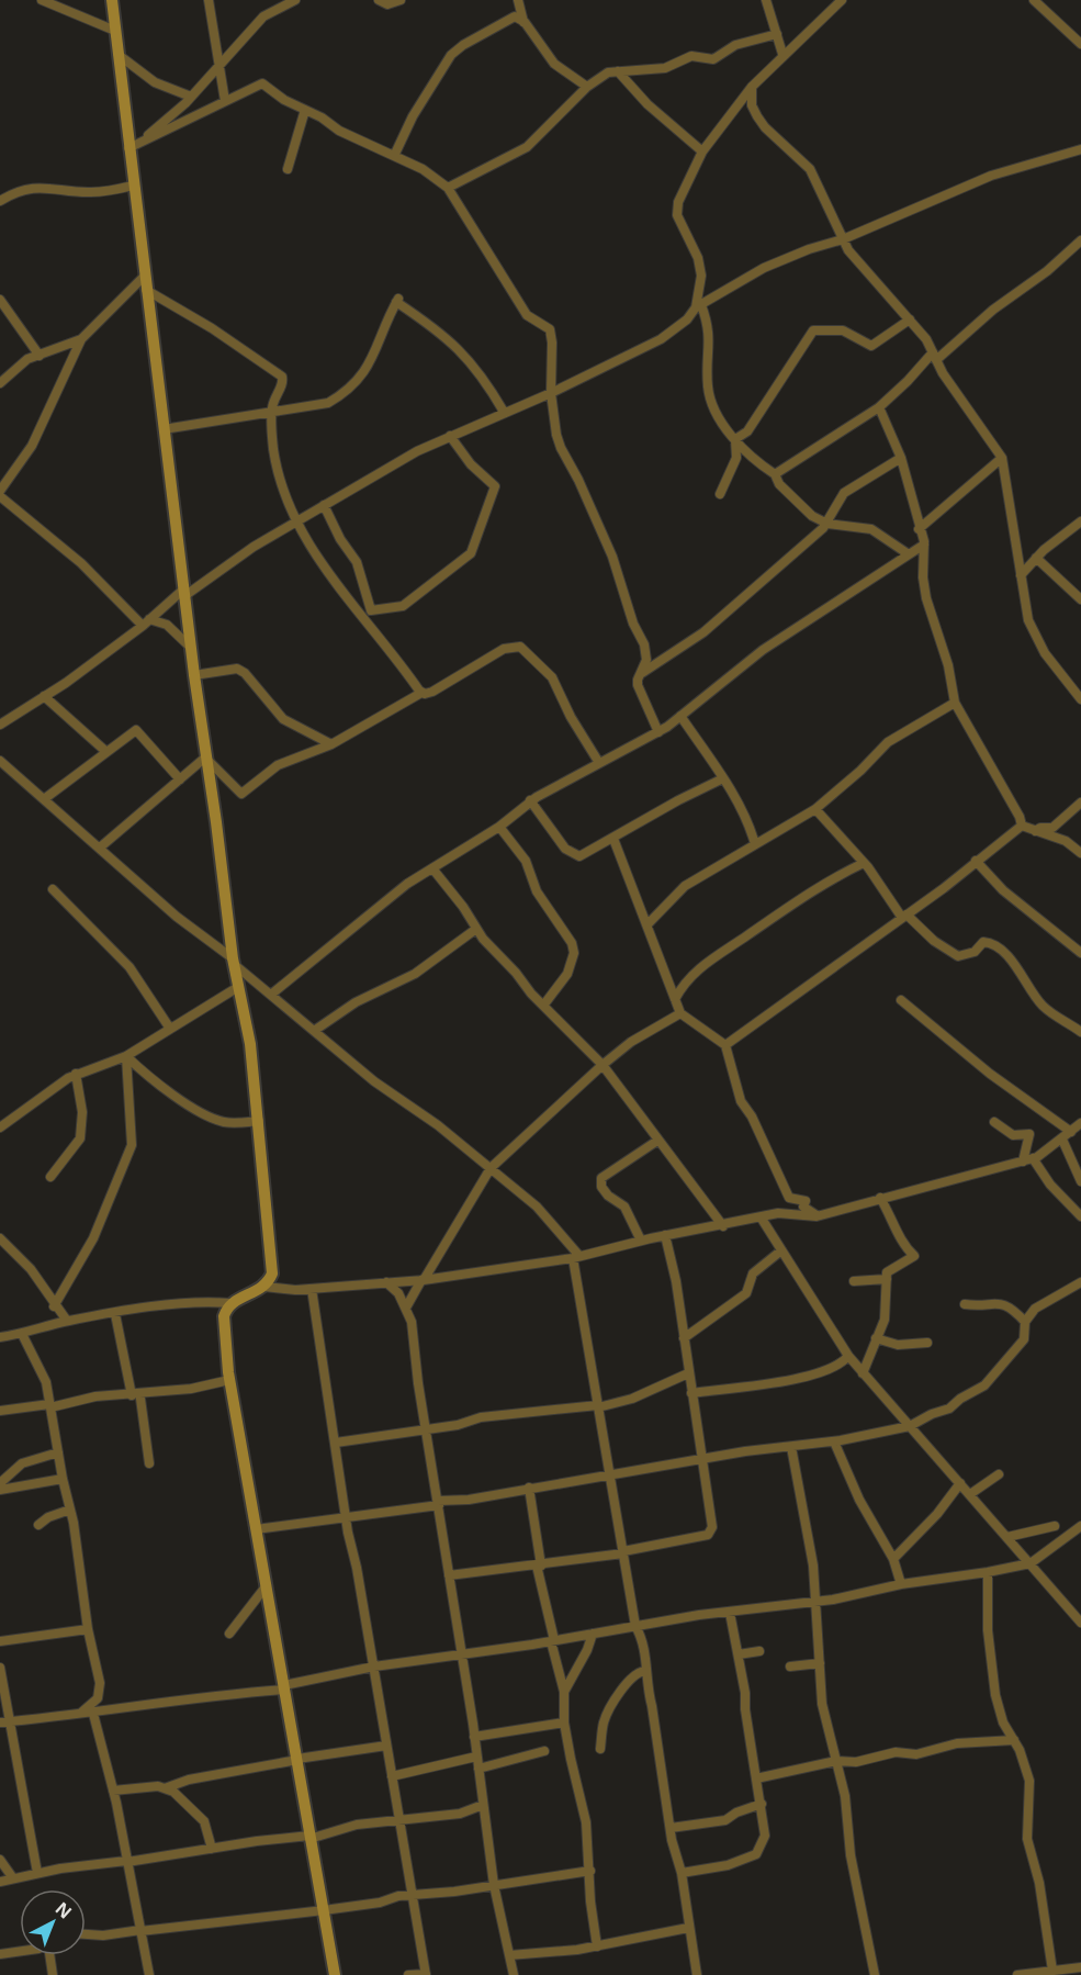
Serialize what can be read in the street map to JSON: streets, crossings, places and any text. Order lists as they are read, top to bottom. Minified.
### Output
{"north":"top right"}
